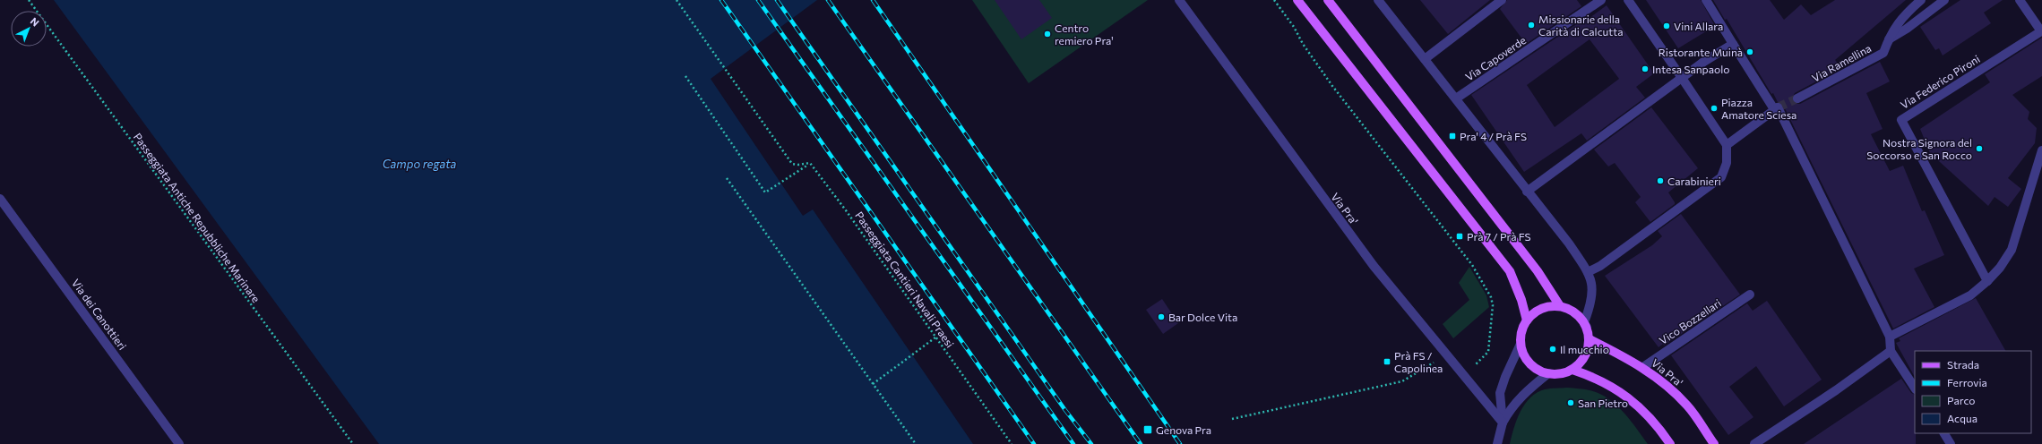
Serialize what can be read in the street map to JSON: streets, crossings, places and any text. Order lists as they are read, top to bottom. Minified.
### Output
{"streets":{"main road":["Via Pra'"],"street":["Via Capoverde","Via Ramellina","Via Federico Pironi","Via dei Canottieri","Vico Bozzellari"],"path":["Passeggiata Antiche Repubbliche Marinare","Passeggiata Cantieri Navali Praesi"]},"crossings":[["Via Pra'","Vico Bozzellari"]],"water":["Campo regata"],"places":{"other":["Missionarie della Carità di Calcutta","Vini Allara","Centro remiero Pra'","Ristorante Muinà","Intesa Sanpaolo","Piazza Amatore Sciesa","Nostra Signora del Soccorso e San Rocco","Carabinieri","Bar Dolce Vita","Il mucchio","San Pietro"],"transit":["Pra' 4 / Prà FS","Prà 7 / Prà FS","Prà FS / Capolinea","Genova Pra"]},"legend":["Strada","Ferrovia","Parco","Acqua"],"north":"top right"}
